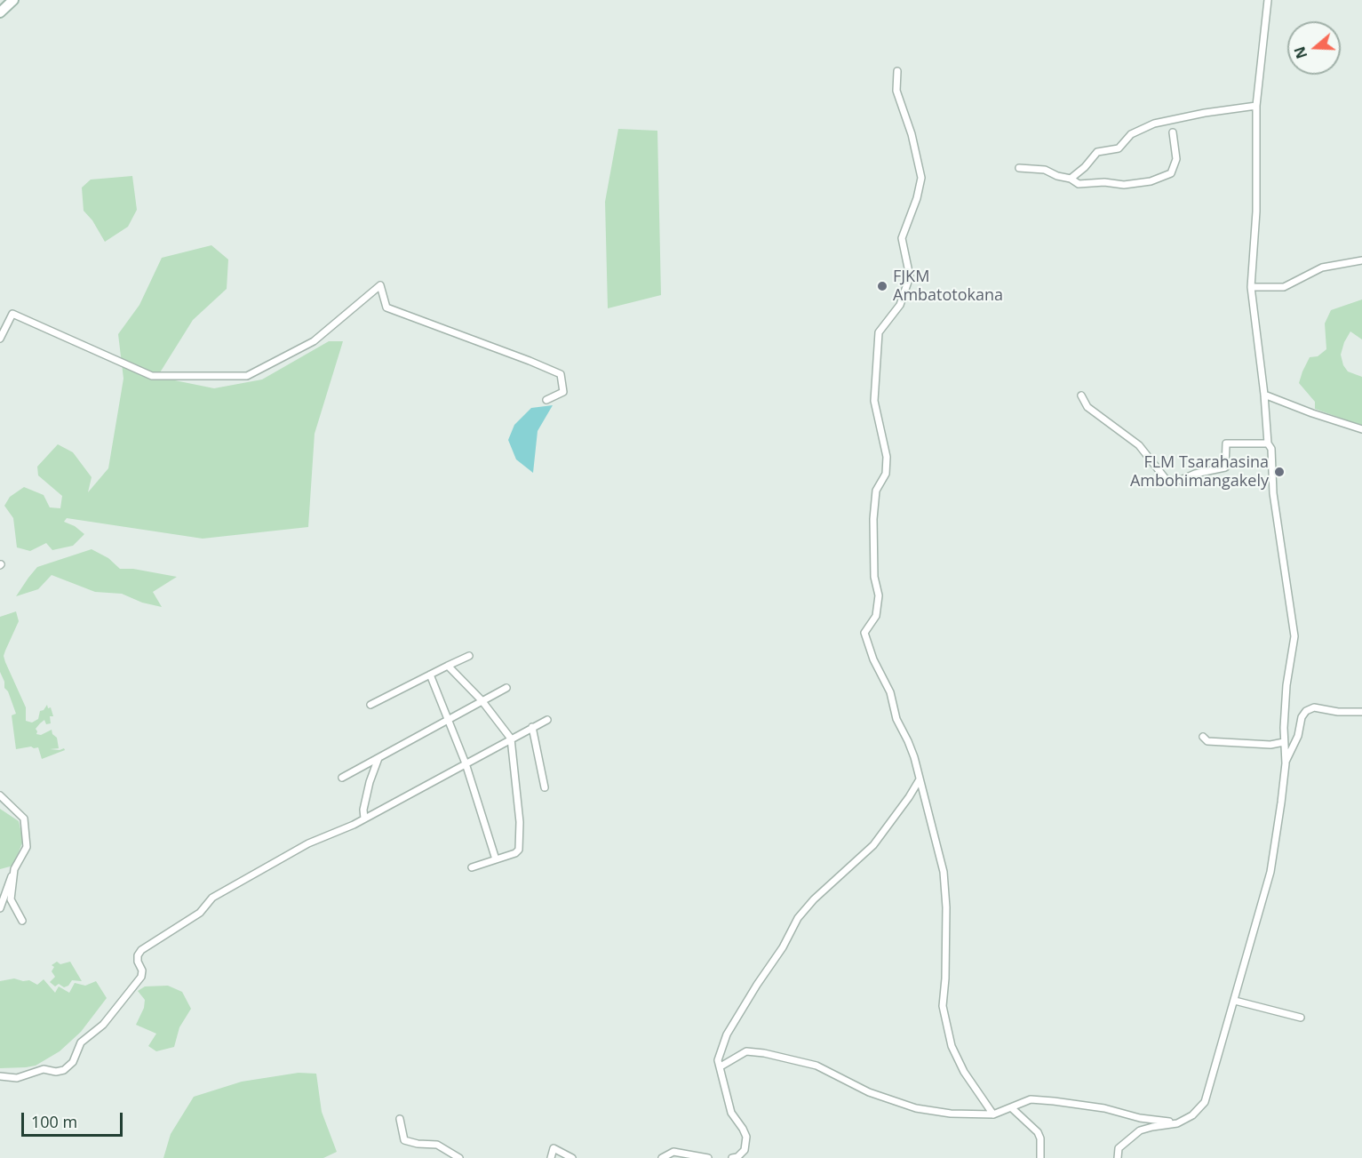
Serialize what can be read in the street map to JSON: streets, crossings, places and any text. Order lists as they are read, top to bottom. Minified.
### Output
{"places":["FJKM Ambatotokana","FLM Tsarahasina Ambohimangakely"],"scale_bar":"100 m","north":"left"}
